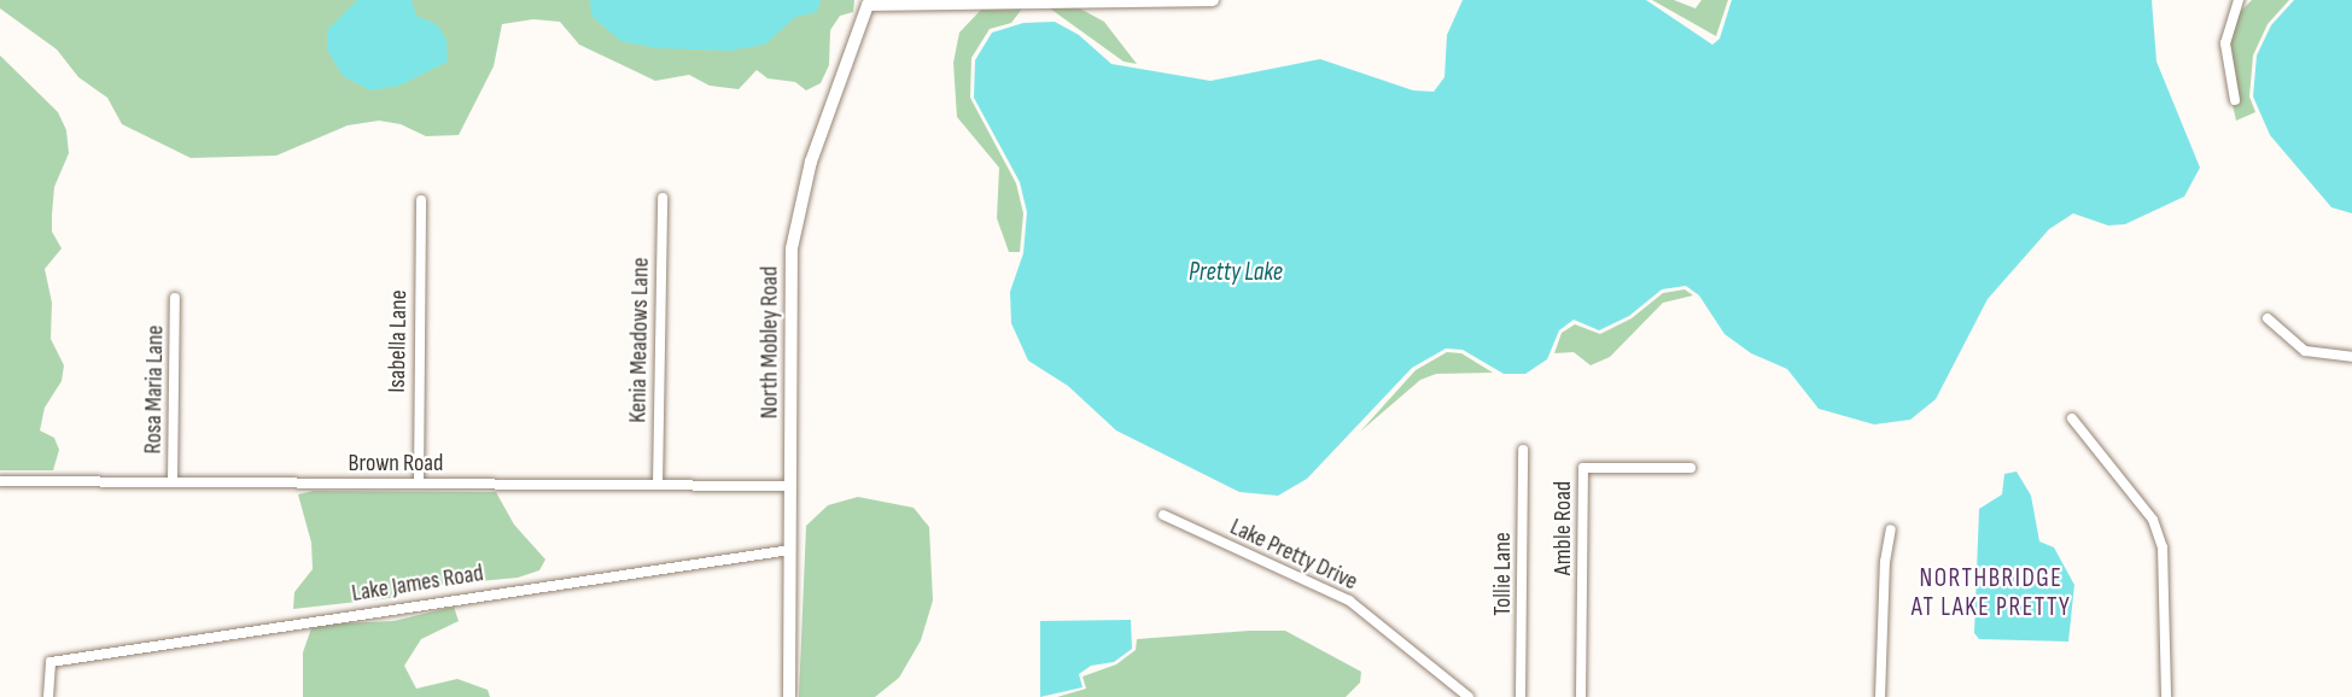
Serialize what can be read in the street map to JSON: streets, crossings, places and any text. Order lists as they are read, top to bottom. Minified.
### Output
{"streets":{"street":["Kenia Meadows Lane","Isabella Lane","North Mobley Road","Rosa Maria Lane","Brown Road","Amble Road","Lake Pretty Drive","Tollie Lane","Lake James Road"]},"crossings":[["Kenia Meadows Lane","Brown Road"],["Isabella Lane","Brown Road"],["North Mobley Road","Brown Road"],["North Mobley Road","Lake James Road"],["Rosa Maria Lane","Brown Road"]],"districts":["NORTHBRIDGE AT LAKE PRETTY"],"water":["Pretty Lake"]}
